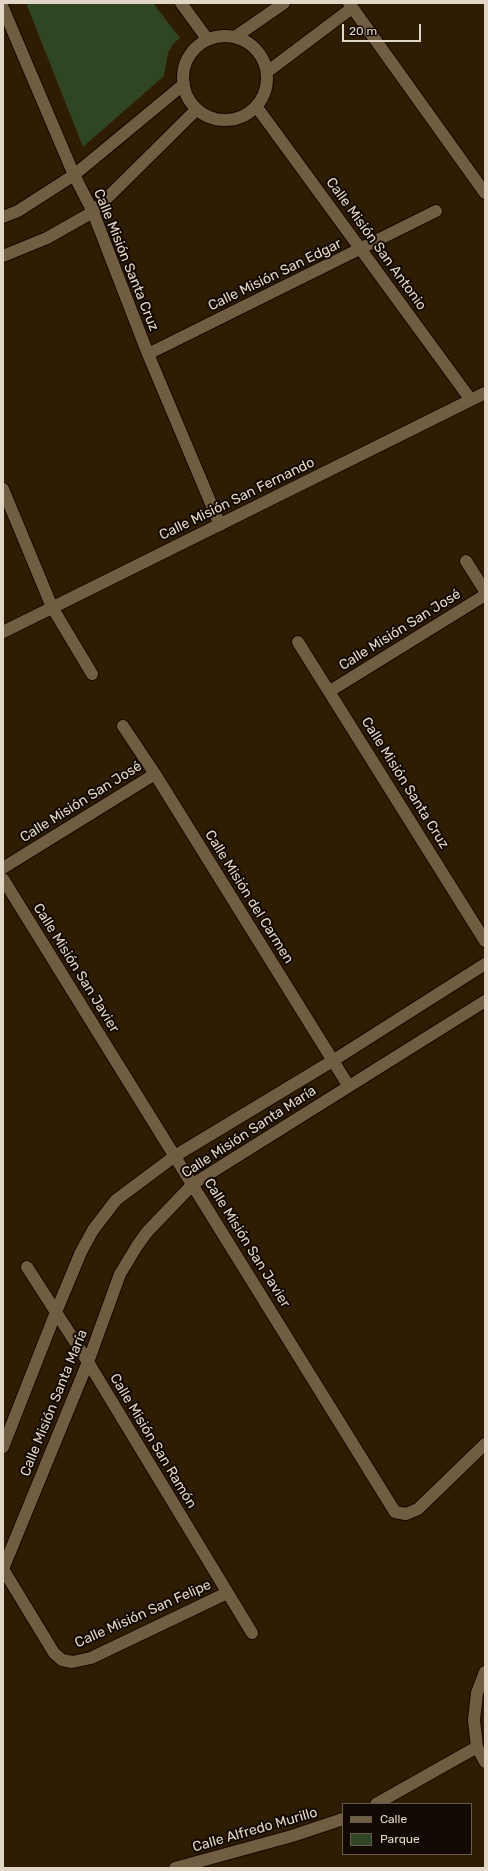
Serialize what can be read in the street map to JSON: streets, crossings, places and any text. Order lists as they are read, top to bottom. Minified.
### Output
{"streets":{"street":["Calle Misión San Antonio","Calle Misión Santa Cruz","Calle Misión San Edgar","Calle Misión San Fernando","Calle Misión San José","Calle Misión del Carmen","Calle Misión San Javier","Calle Misión Santa María","Calle Misión San Ramón","Calle Misión San Felipe","Calle Alfredo Murillo"]},"crossings":[["Calle Misión San Antonio","Calle Misión San Edgar"],["Calle Misión San Antonio","Calle Misión San Fernando"],["Calle Misión Santa Cruz","Calle Misión San Edgar"],["Calle Misión Santa Cruz","Calle Misión San Fernando"],["Calle Misión Santa Cruz","Calle Misión San José"],["Calle Misión San José","Calle Misión del Carmen"],["Calle Misión del Carmen","Calle Misión Santa María"],["Calle Misión San Javier","Calle Misión Santa María"],["Calle Misión Santa María","Calle Misión San Ramón"],["Calle Misión Santa María","Calle Misión San Felipe"],["Calle Misión San Ramón","Calle Misión San Felipe"]],"legend":["Calle","Parque"],"scale_bar":"20 m"}
